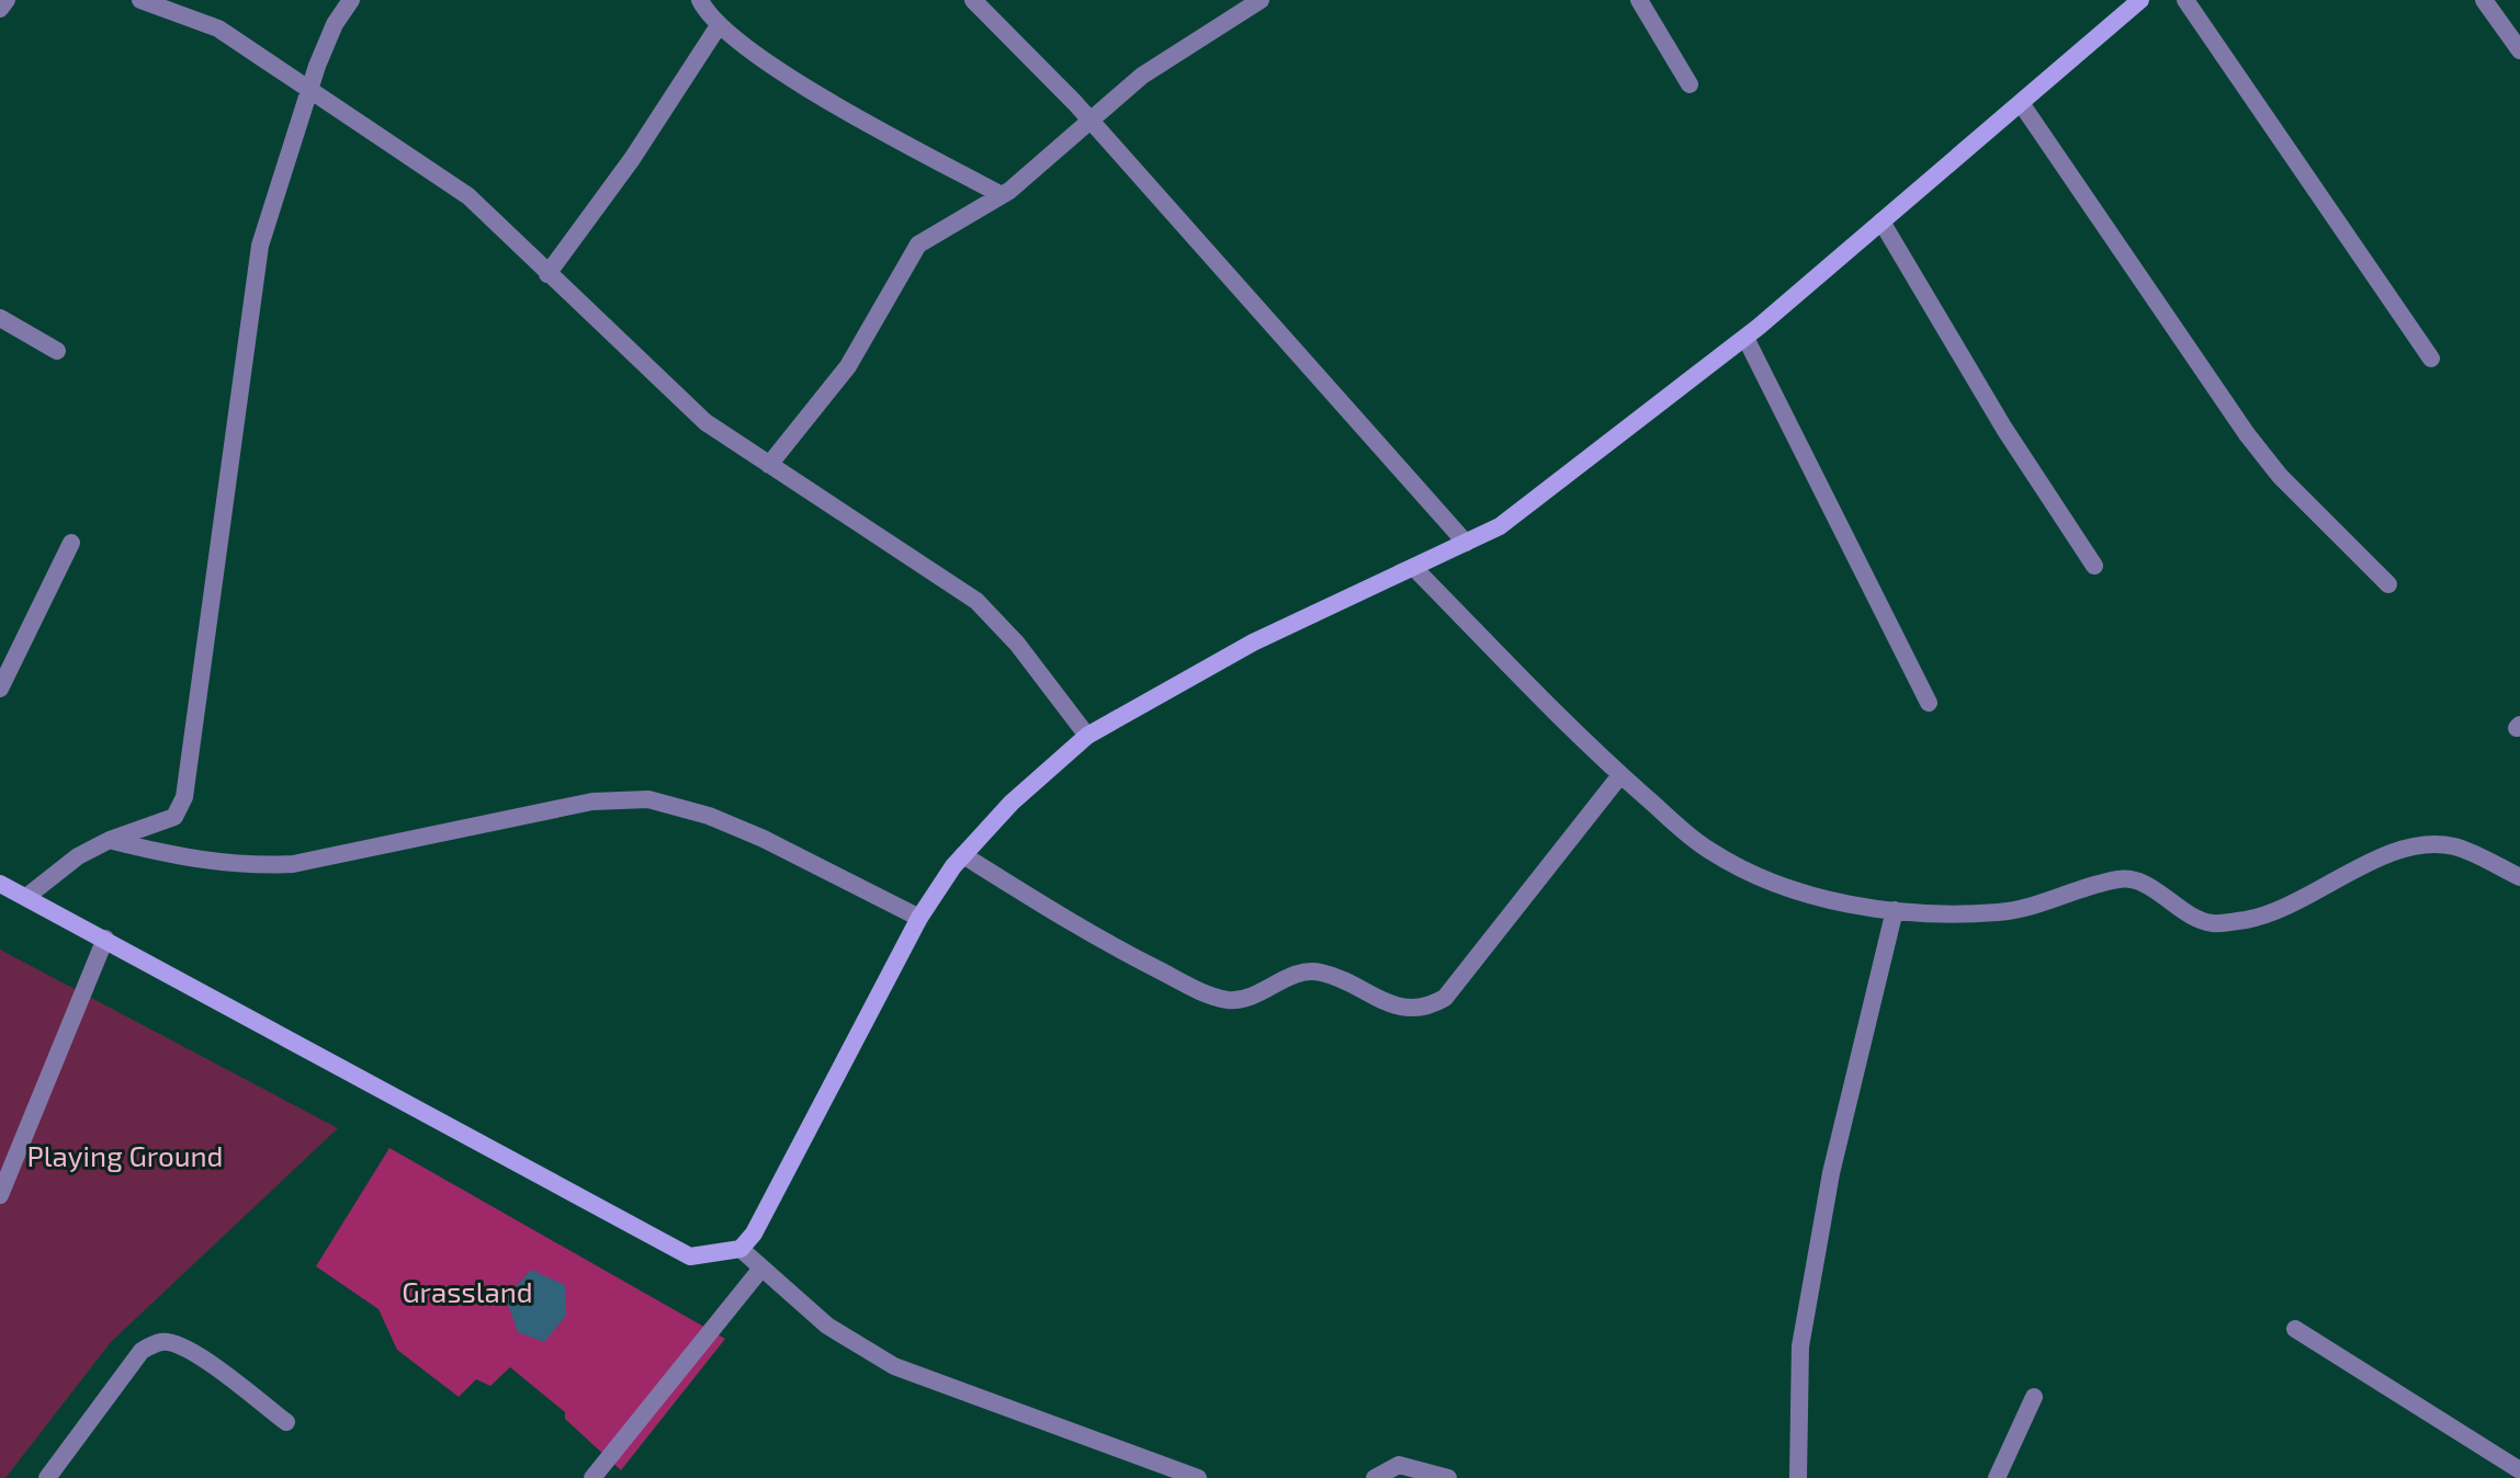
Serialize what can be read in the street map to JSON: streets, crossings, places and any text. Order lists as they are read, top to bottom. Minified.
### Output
{"parks":["Playing Ground","Grassland"]}
